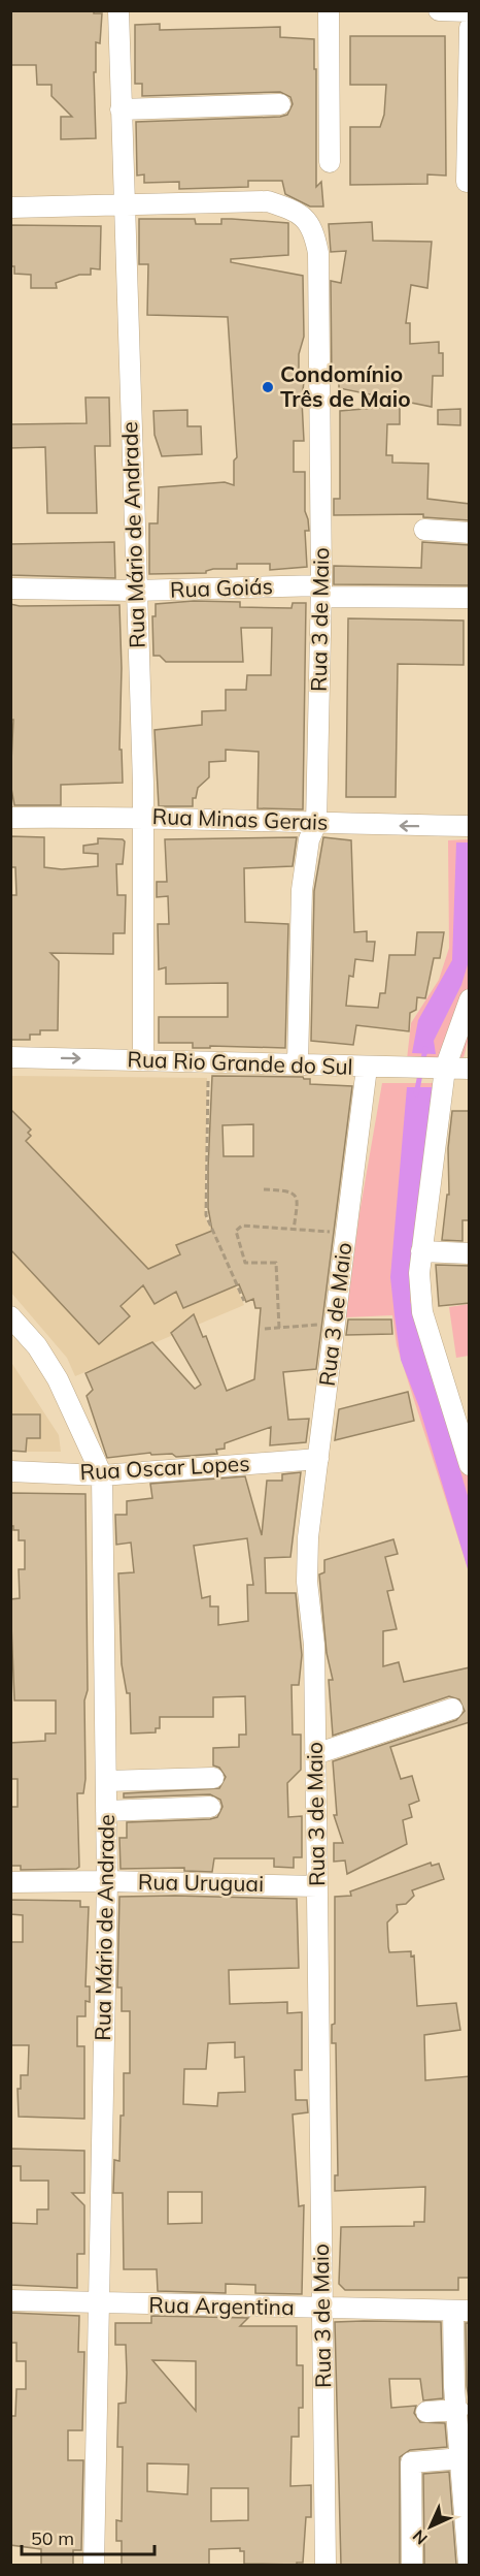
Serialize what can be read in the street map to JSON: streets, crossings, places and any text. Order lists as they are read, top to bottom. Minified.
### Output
{"streets":{"street":["Rua Mário de Andrade","Rua Goiás","Rua 3 de Maio","Rua Minas Gerais","Rua Rio Grande do Sul","Rua Oscar Lopes","Rua Uruguai","Rua Argentina"]},"crossings":[["Rua Mário de Andrade","Rua Goiás"],["Rua Mário de Andrade","Rua 3 de Maio"],["Rua Mário de Andrade","Rua Minas Gerais"],["Rua Mário de Andrade","Rua Rio Grande do Sul"],["Rua Mário de Andrade","Rua Oscar Lopes"],["Rua Mário de Andrade","Rua Uruguai"],["Rua Mário de Andrade","Rua Argentina"],["Rua Goiás","Rua 3 de Maio"],["Rua 3 de Maio","Rua Minas Gerais"],["Rua 3 de Maio","Rua Rio Grande do Sul"],["Rua 3 de Maio","Rua Oscar Lopes"],["Rua 3 de Maio","Rua Uruguai"],["Rua 3 de Maio","Rua Argentina"]],"places":["Condomínio Três de Maio"],"scale_bar":"50 m","north":"bottom left"}
